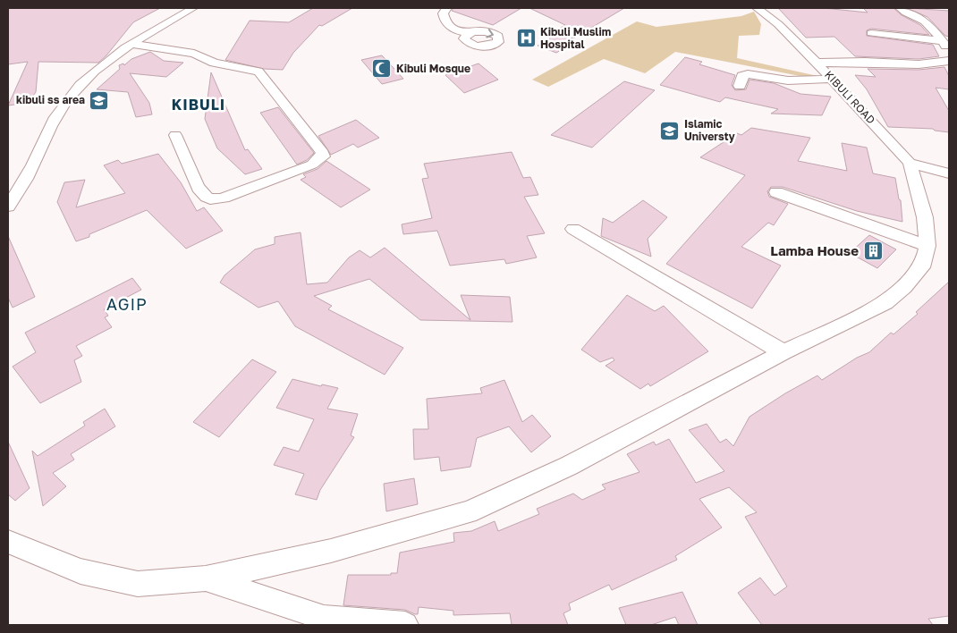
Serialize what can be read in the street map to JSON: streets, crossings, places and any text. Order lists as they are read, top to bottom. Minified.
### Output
{"streets":{"street":["KIBULI ROAD"]},"districts":["KIBULI","AGIP"],"places":{"hospital":["Kibuli Muslim Hospital"],"mosque":["Kibuli Mosque"],"school or university":["kibuli ss area","Islamic Universty"],"building":["Lamba House"]}}
